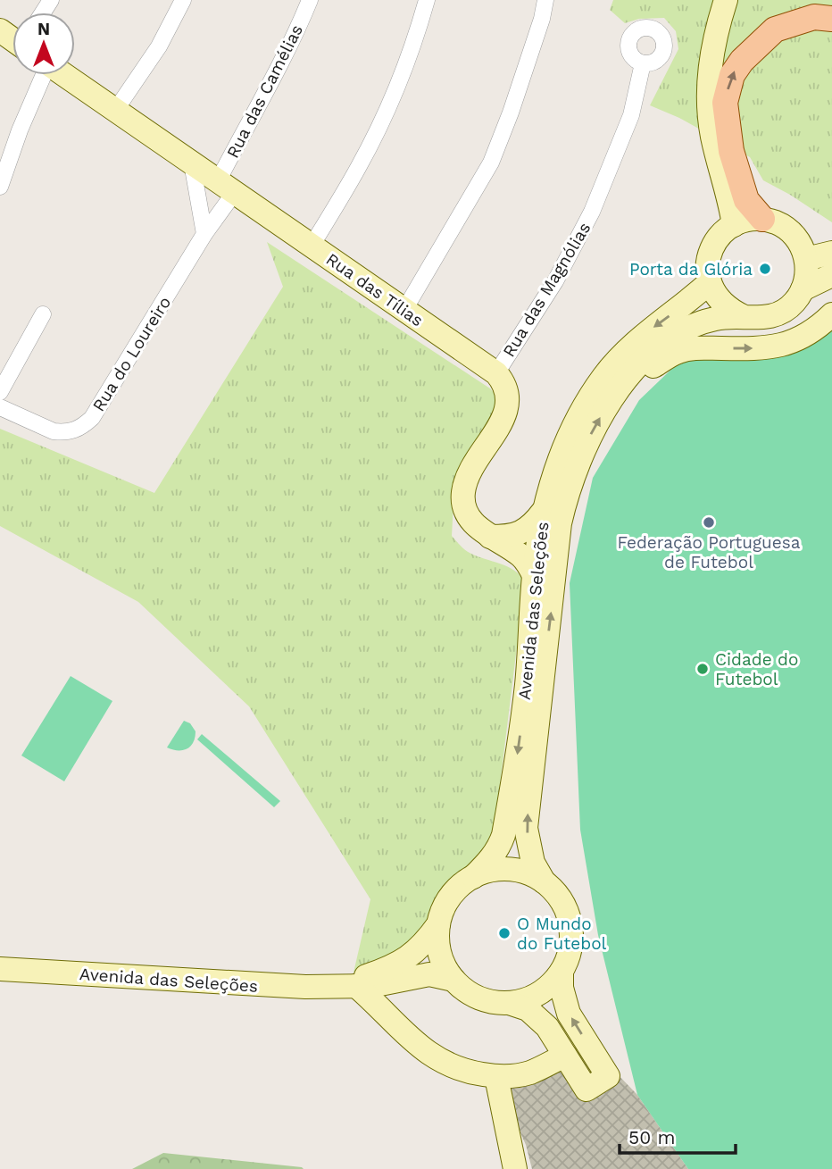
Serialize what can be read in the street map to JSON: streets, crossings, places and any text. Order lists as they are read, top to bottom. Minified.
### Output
{"streets":{"street":["Rua das Camélias","Rua das Tílias","Rua das Magnólias","Rua do Loureiro","Avenida das Seleções"]},"crossings":[["Rua das Camélias","Rua das Tílias"],["Rua das Camélias","Rua do Loureiro"],["Rua das Tílias","Rua das Magnólias"],["Rua das Tílias","Rua do Loureiro"]],"places":["Porta da Glória","Federação Portuguesa de Futebol","Cidade do Futebol","O Mundo do Futebol"],"scale_bar":"50 m","north":"top"}
